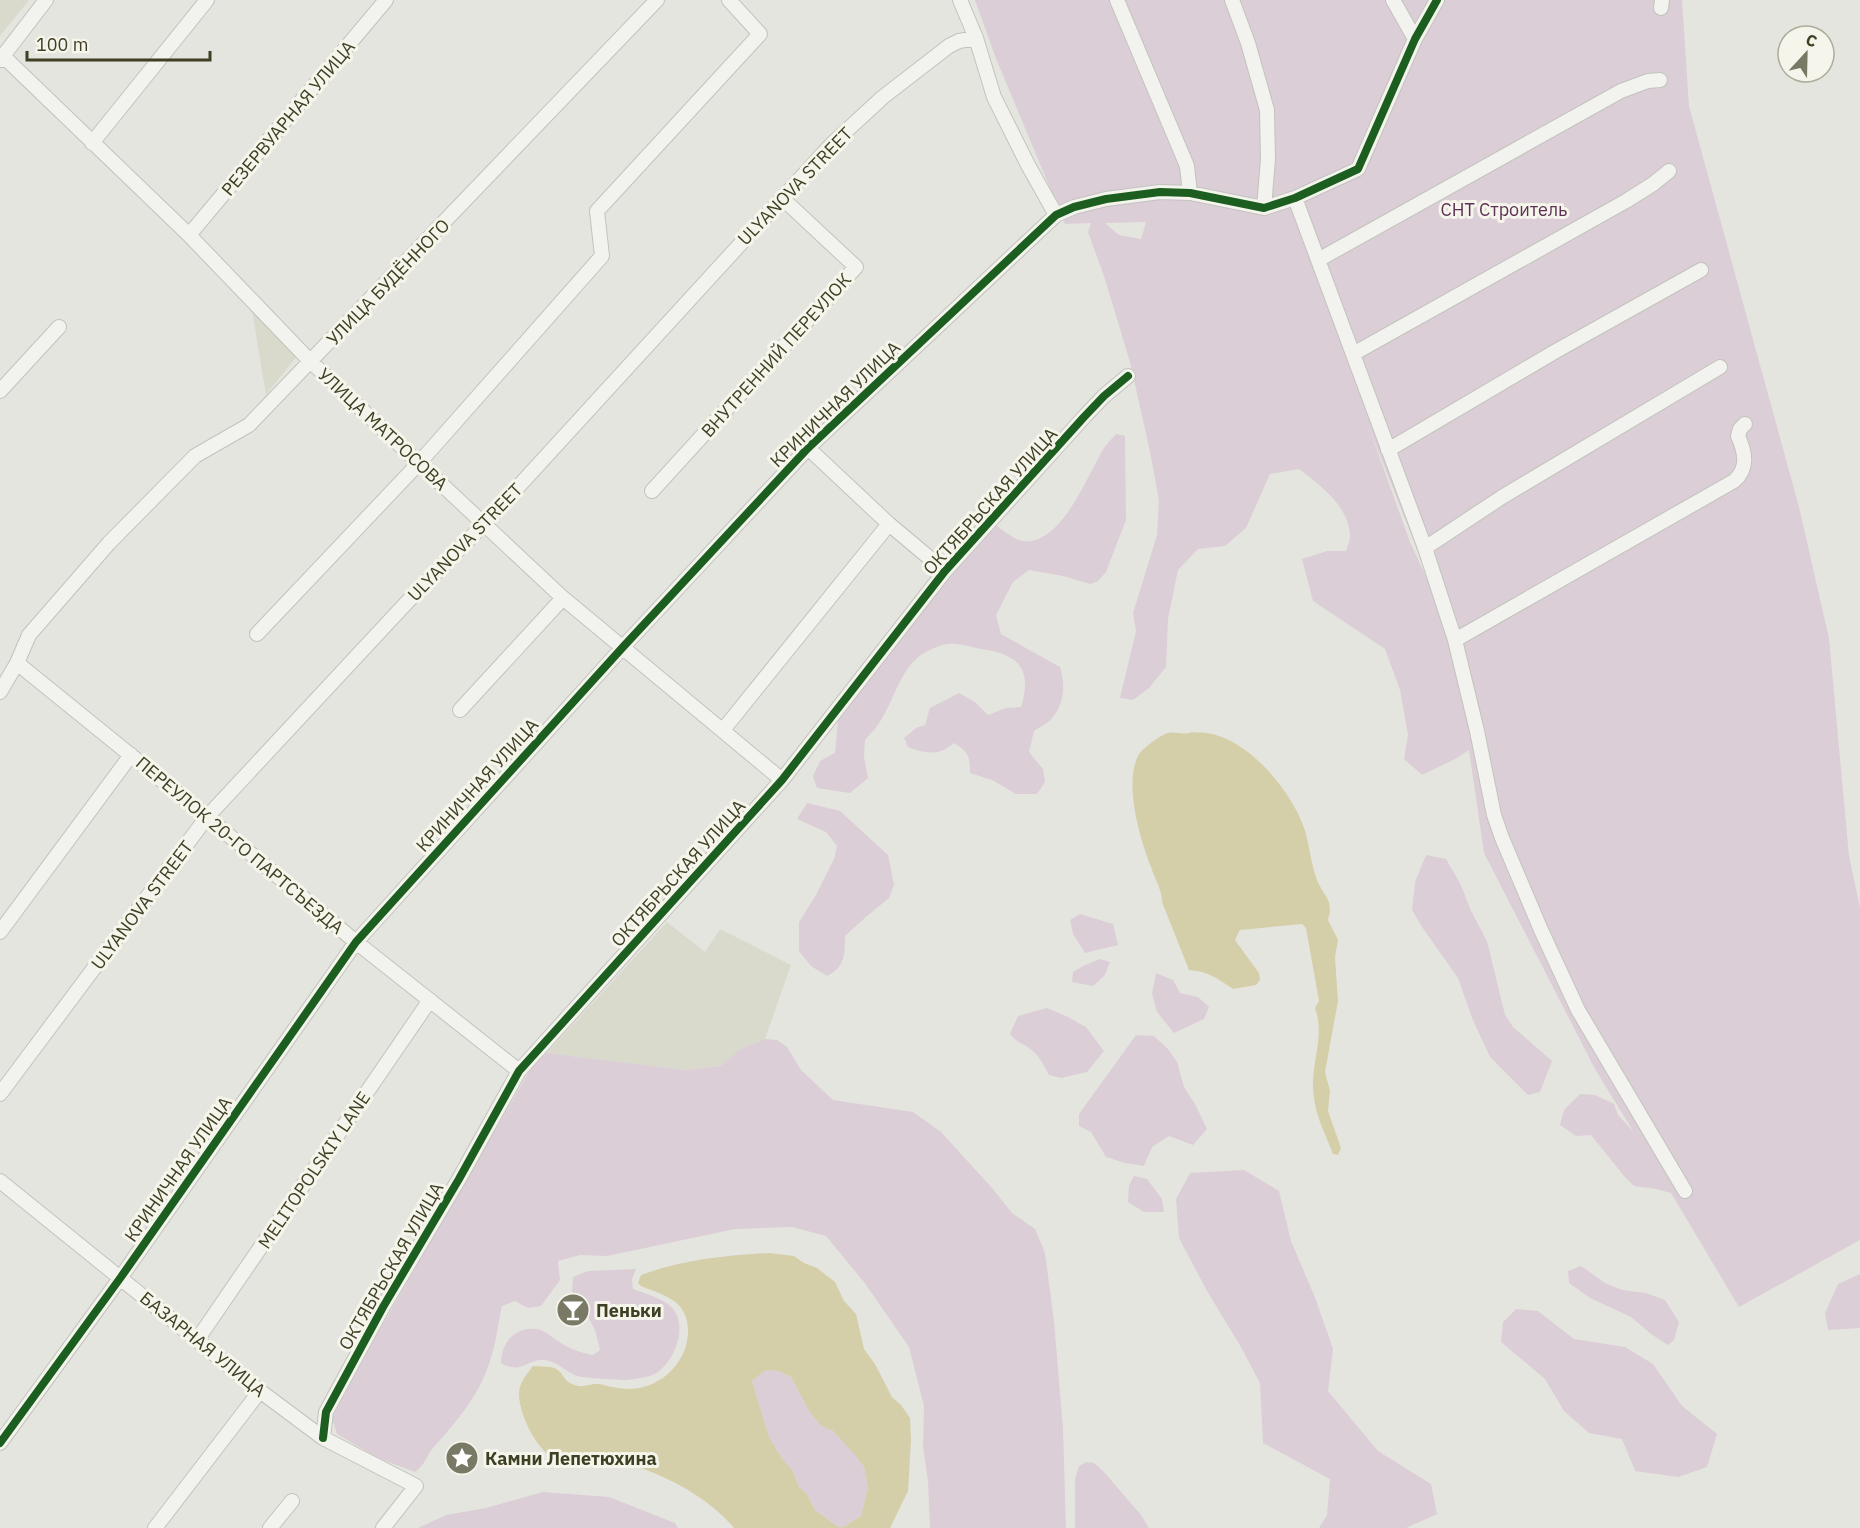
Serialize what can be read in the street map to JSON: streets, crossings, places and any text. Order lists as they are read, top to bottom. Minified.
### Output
{"streets":{"street":["РЕЗЕРВУАРНАЯ УЛИЦА","ULYANOVA STREET","УЛИЦА БУДЁННОГО","ВНУТРЕННИЙ ПЕРЕУЛОК","КРИНИЧНАЯ УЛИЦА","УЛИЦА МАТРОСОВА","ОКТЯБРЬСКАЯ УЛИЦА","ПЕРЕУЛОК 20-ГО ПАРТСЪЕЗДА","MELITOPOLSKIY LANE","БАЗАРНАЯ УЛИЦА"]},"crossings":[["РЕЗЕРВУАРНАЯ УЛИЦА","УЛИЦА МАТРОСОВА"],["ULYANOVA STREET","ВНУТРЕННИЙ ПЕРЕУЛОК"],["ULYANOVA STREET","УЛИЦА МАТРОСОВА"],["ULYANOVA STREET","ПЕРЕУЛОК 20-ГО ПАРТСЪЕЗДА"],["УЛИЦА БУДЁННОГО","УЛИЦА МАТРОСОВА"],["УЛИЦА БУДЁННОГО","ПЕРЕУЛОК 20-ГО ПАРТСЪЕЗДА"],["КРИНИЧНАЯ УЛИЦА","УЛИЦА МАТРОСОВА"],["КРИНИЧНАЯ УЛИЦА","ПЕРЕУЛОК 20-ГО ПАРТСЪЕЗДА"],["КРИНИЧНАЯ УЛИЦА","БАЗАРНАЯ УЛИЦА"],["УЛИЦА МАТРОСОВА","ОКТЯБРЬСКАЯ УЛИЦА"],["ОКТЯБРЬСКАЯ УЛИЦА","ПЕРЕУЛОК 20-ГО ПАРТСЪЕЗДА"],["ОКТЯБРЬСКАЯ УЛИЦА","БАЗАРНАЯ УЛИЦА"],["ПЕРЕУЛОК 20-ГО ПАРТСЪЕЗДА","MELITOPOLSKIY LANE"],["MELITOPOLSKIY LANE","БАЗАРНАЯ УЛИЦА"]],"parks":["СНТ Строитель"],"places":{"bar":["Пеньки"],"place":["Камни Лепетюхина"]},"scale_bar":"100 m","north":"top"}
